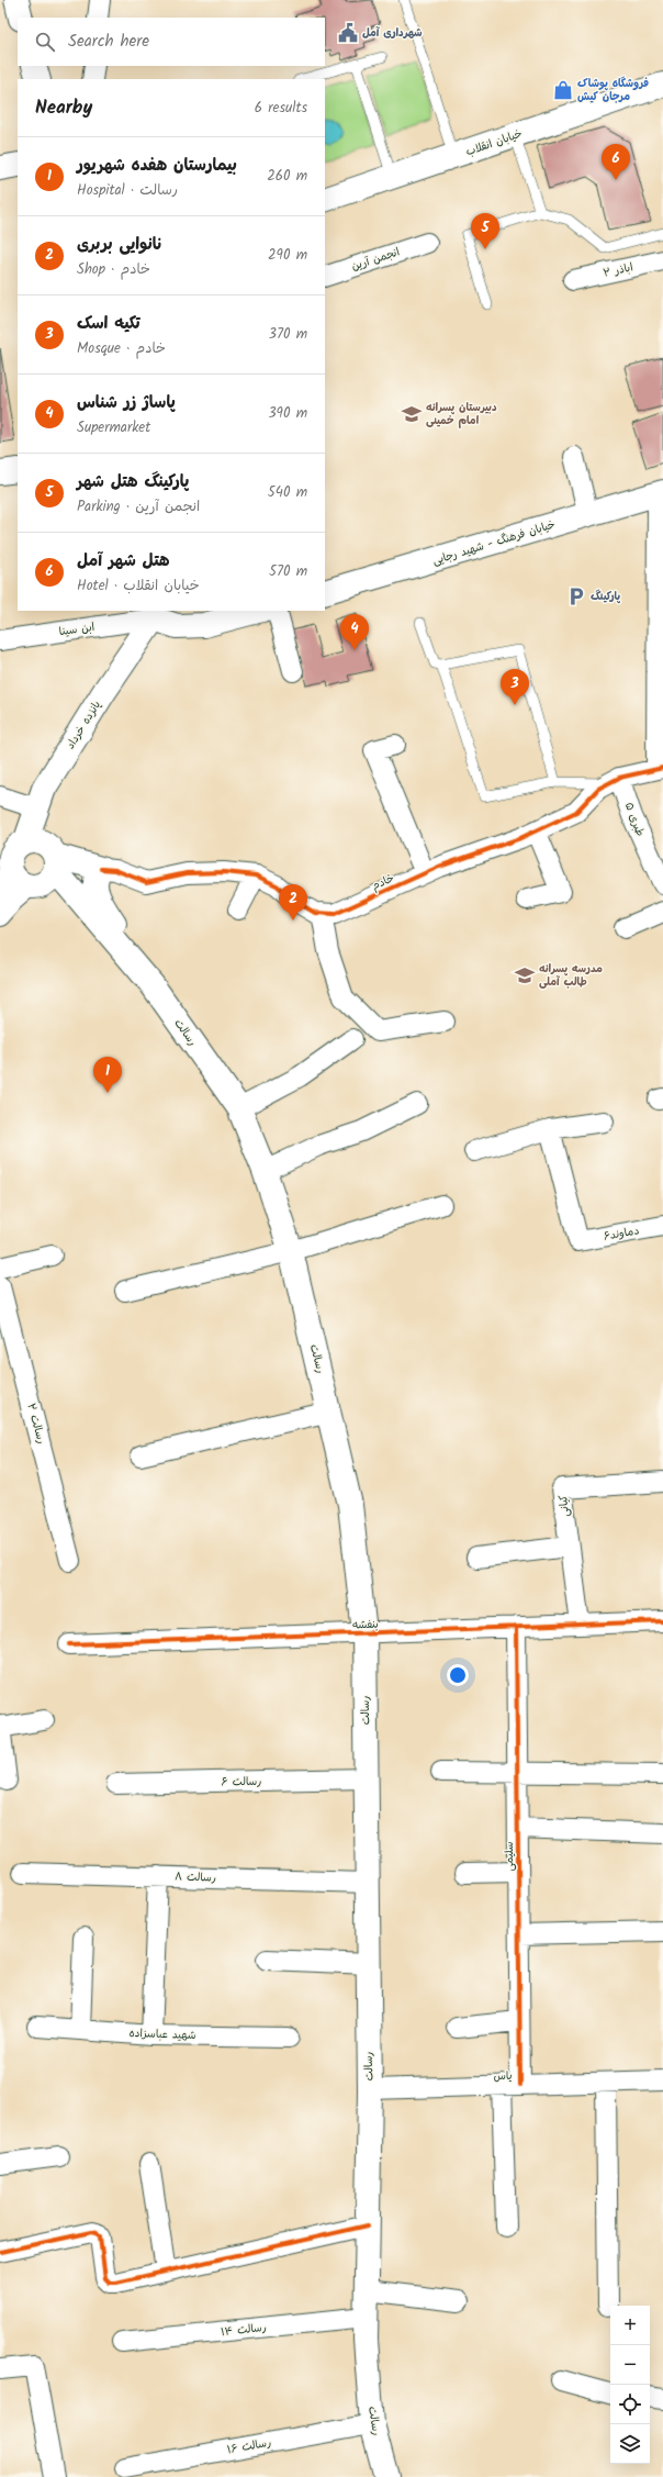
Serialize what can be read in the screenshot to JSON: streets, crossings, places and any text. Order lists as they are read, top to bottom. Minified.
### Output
{"streets":{"main road":["خیابان انقلاب","خیابان فرهنگ - شهید رجایی","پانزده خرداد","خادم","رسالت"],"street":["انجمن آرین","اباذر ۲","ابن سینا","طبری ۵","دماوند۶","رسالت ۲","کیانی","بنفشه","رسالت ۶","سلیمی","رسالت ۸","شهید عباسزاده","یاس","رسالت ۱۴","رسالت ۱۶"]},"crossings":[["ابن سینا","پانزده خرداد"],["پانزده خرداد","خادم"],["پانزده خرداد","رسالت"],["طبری ۵","خادم"],["خادم","رسالت"],["رسالت","بنفشه"],["رسالت","رسالت ۶"],["رسالت","رسالت ۸"],["رسالت","یاس"],["رسالت","رسالت ۱۴"],["رسالت","رسالت ۱۶"],["کیانی","بنفشه"],["بنفشه","سلیمی"],["سلیمی","یاس"]],"places":{"public building":["شهرداری آمل"],"shop":["فروشگاه پوشاک مرجان کیش"],"school or university":["دبیرستان پسرانه امام خمینی","مدرسه پسرانه طالب آملی"],"parking":["پارکینگ"]},"page":{"search":"Search here","heading":["Nearby","6 results"],"list":[{"mark":"1","name":"بیمارستان هفده شهریور","note":"Hospital · رسالت","value":"260 m"},{"mark":"2","name":"نانوایی بربری","note":"Shop · خادم","value":"290 m"},{"mark":"3","name":"تکیه اسک","note":"Mosque · خادم","value":"370 m"},{"mark":"4","name":"پاساژ زر شناس","note":"Supermarket","value":"390 m"},{"mark":"5","name":"پارکینگ هتل شهر","note":"Parking · انجمن آرین","value":"540 m"},{"mark":"6","name":"هتل شهر آمل","note":"Hotel · خیابان انقلاب","value":"570 m"}],"pins":["6","5","4","3","2","1"],"map_buttons":["+","−"]}}
